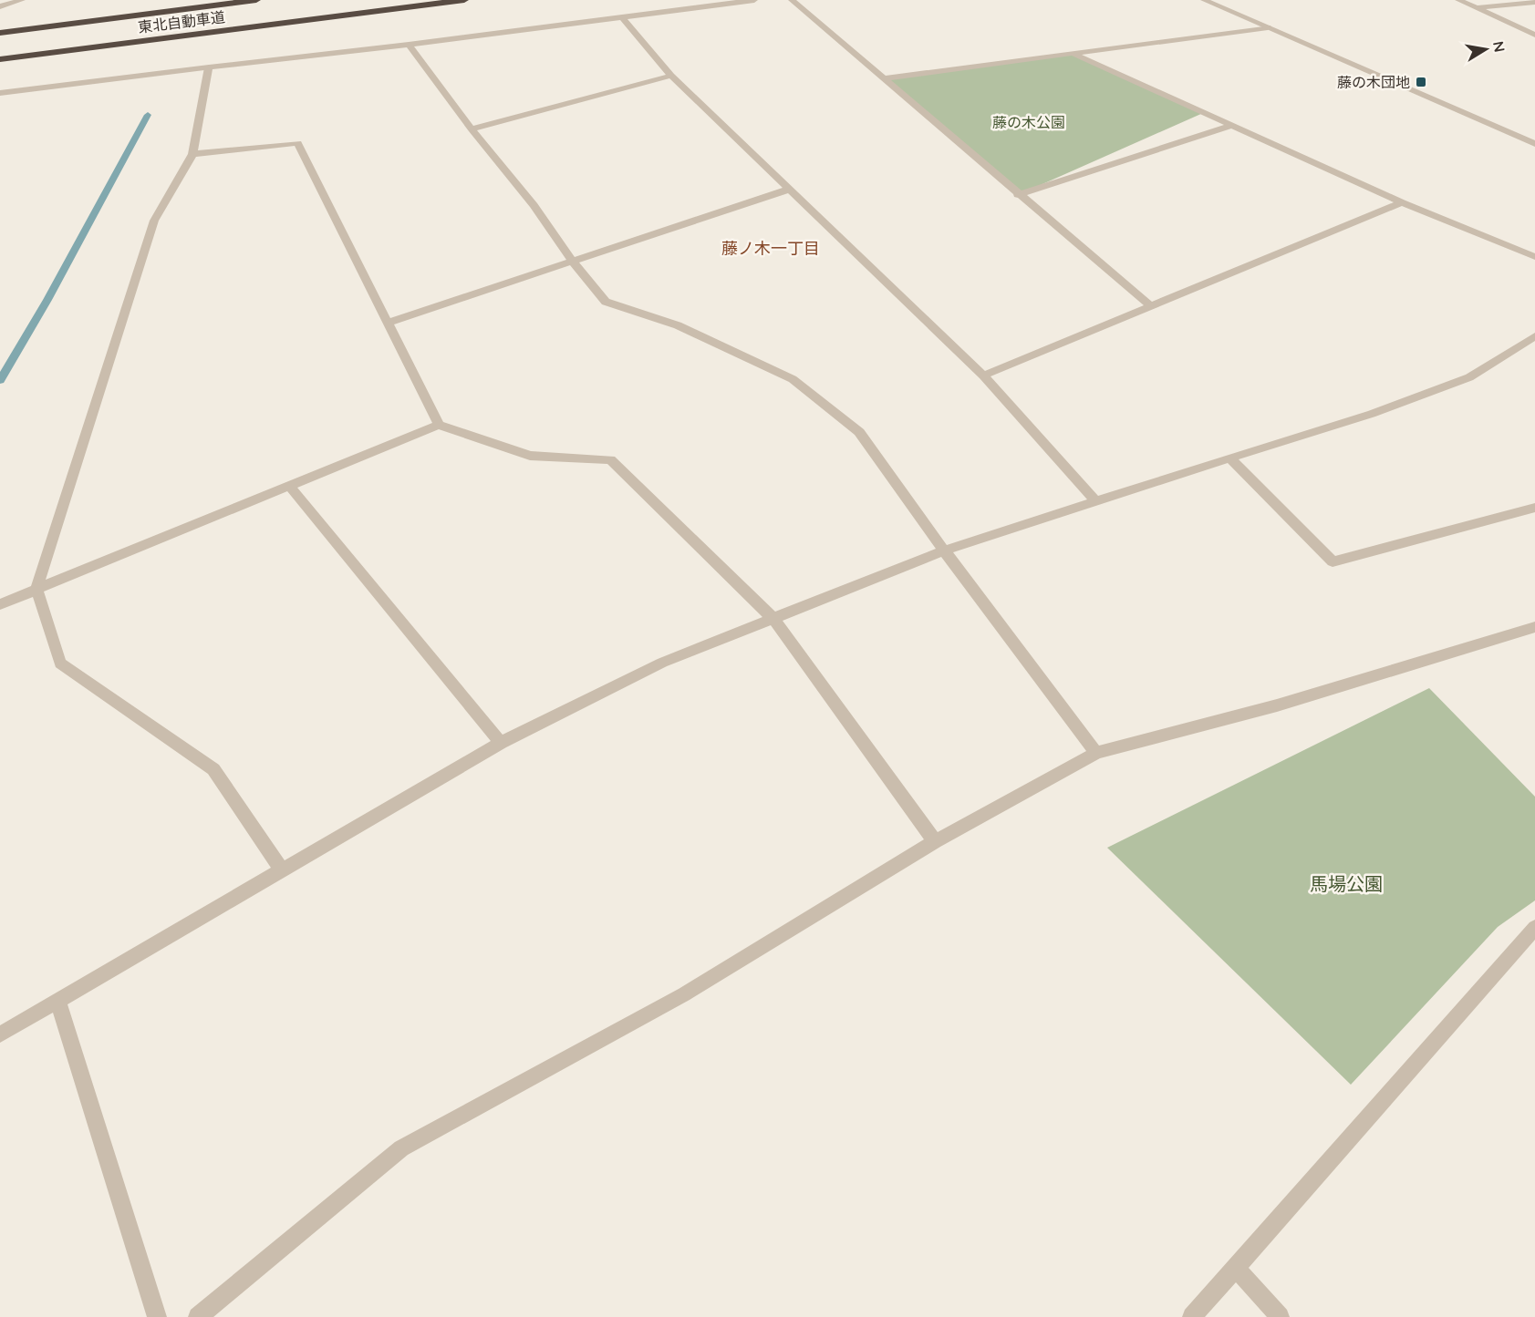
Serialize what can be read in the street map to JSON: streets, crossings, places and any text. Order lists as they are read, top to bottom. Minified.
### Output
{"streets":{"highway":["東北自動車道"]},"districts":["藤ノ木一丁目"],"parks":["藤の木公園","馬場公園"],"places":{"transit":["藤の木団地"]},"north":"right"}
